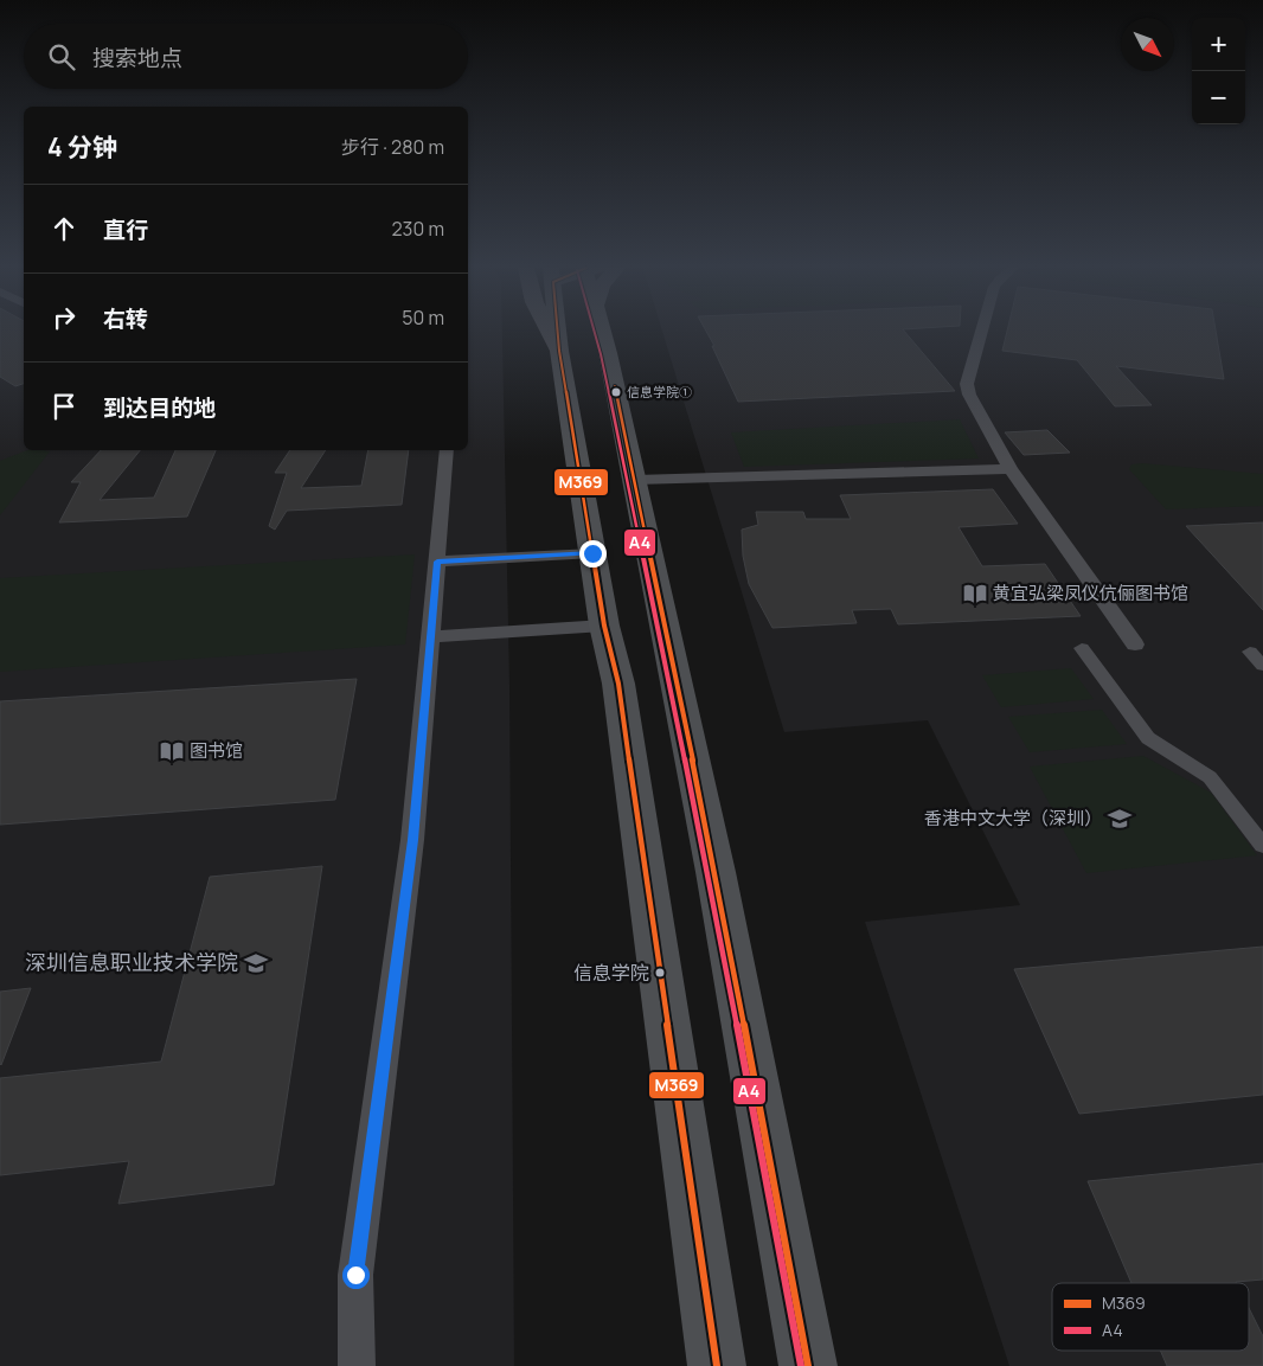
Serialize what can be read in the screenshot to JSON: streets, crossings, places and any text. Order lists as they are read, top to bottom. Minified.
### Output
{"places":{"other":["信息学院①","信息学院"],"library":["黄宜弘梁凤仪伉俪图书馆","图书馆"],"school or university":["香港中文大学（深圳）","深圳信息职业技术学院"]},"lines":["transit line M369","transit line A4"],"legend":["M369","A4"],"north":"bottom right","page":{"map_buttons":["+","−"],"search":"搜索地点","heading":["4 分钟","步行 · 280 m"],"list":[["直行","230 m"],["右转","50 m"],"到达目的地"]}}
